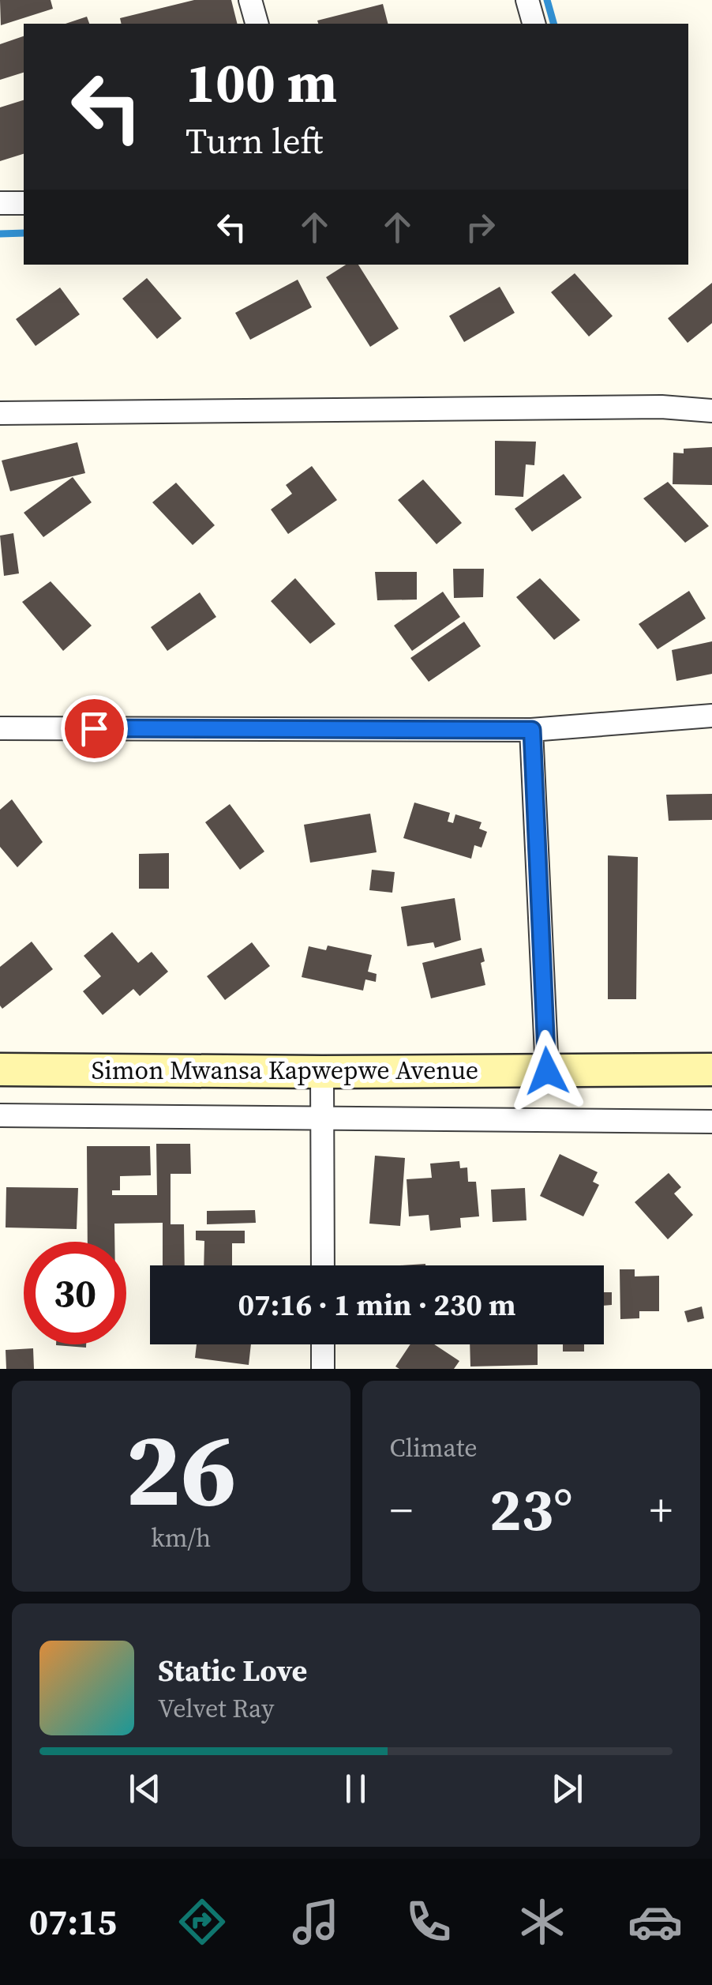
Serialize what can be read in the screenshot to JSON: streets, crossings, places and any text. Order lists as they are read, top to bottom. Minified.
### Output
{"streets":{"main road":["Simon Mwansa Kapwepwe Avenue"]},"page":{"turn":["100 m","Turn left"],"limit":"30","trip":"07:16 · 1 min · 230 m","tile":[["26","km/h"],"Climate"],"heat":["−","23°","+"],"song":["Static Love","Velvet Ray"],"tabs":"07:15"}}
